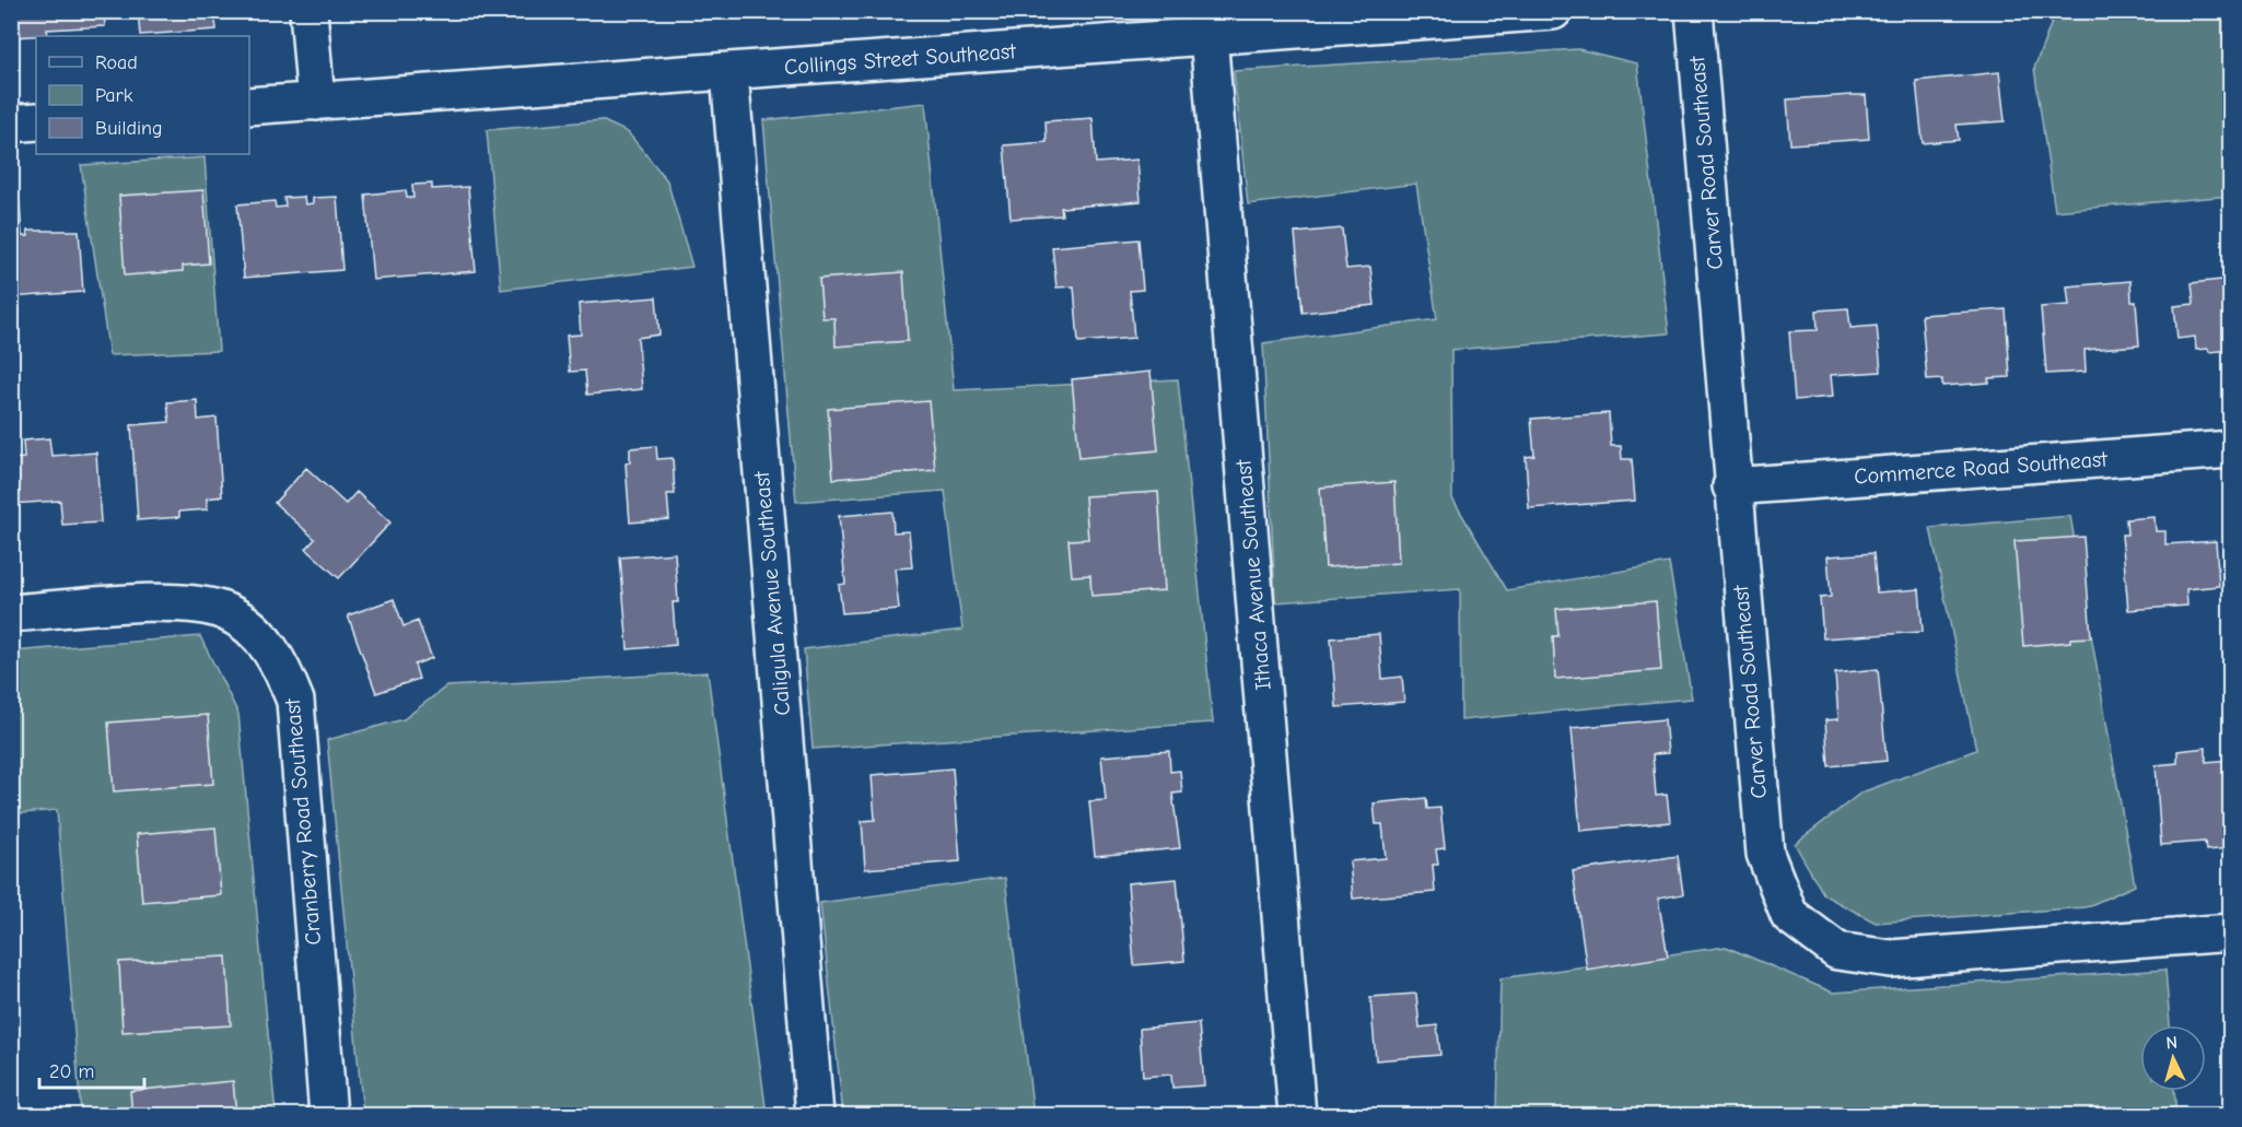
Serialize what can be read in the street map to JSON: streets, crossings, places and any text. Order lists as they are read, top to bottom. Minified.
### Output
{"streets":{"street":["Collings Street Southeast","Carver Road Southeast","Commerce Road Southeast","Ithaca Avenue Southeast","Caligula Avenue Southeast","Cranberry Road Southeast"]},"crossings":[["Collings Street Southeast","Ithaca Avenue Southeast"],["Collings Street Southeast","Caligula Avenue Southeast"],["Carver Road Southeast","Commerce Road Southeast"]],"legend":["Road","Park","Building"],"scale_bar":"20 m","north":"top"}
